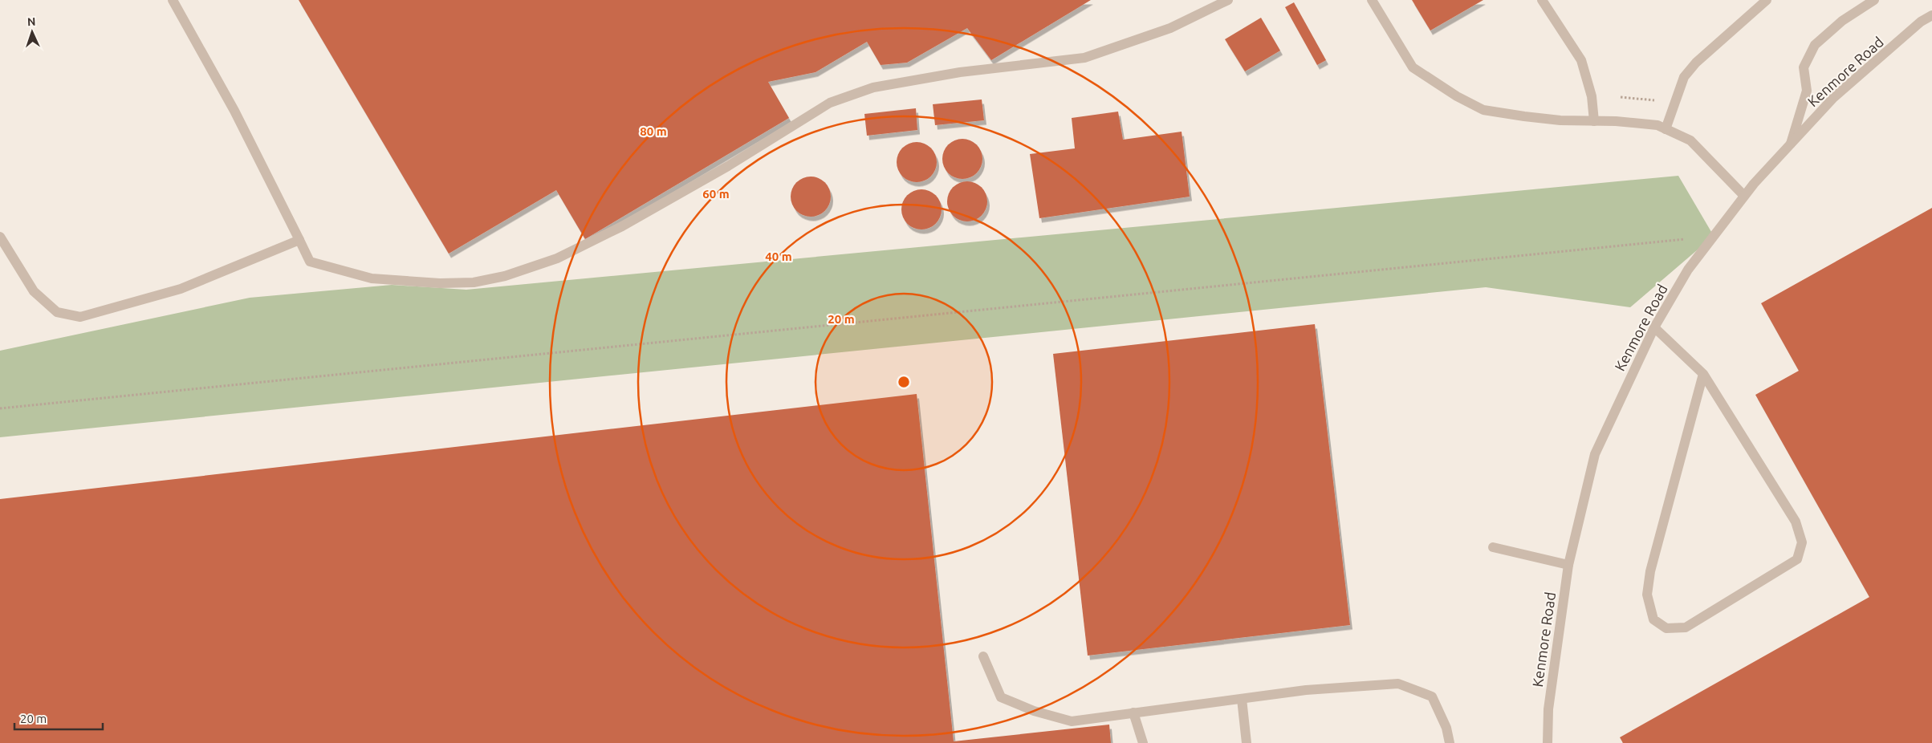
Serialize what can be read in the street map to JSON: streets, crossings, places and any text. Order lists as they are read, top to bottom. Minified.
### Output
{"streets":{"street":["Kenmore Road"]},"scale_bar":"20 m","north":"top","rings":["80 m","60 m","40 m","20 m"]}
